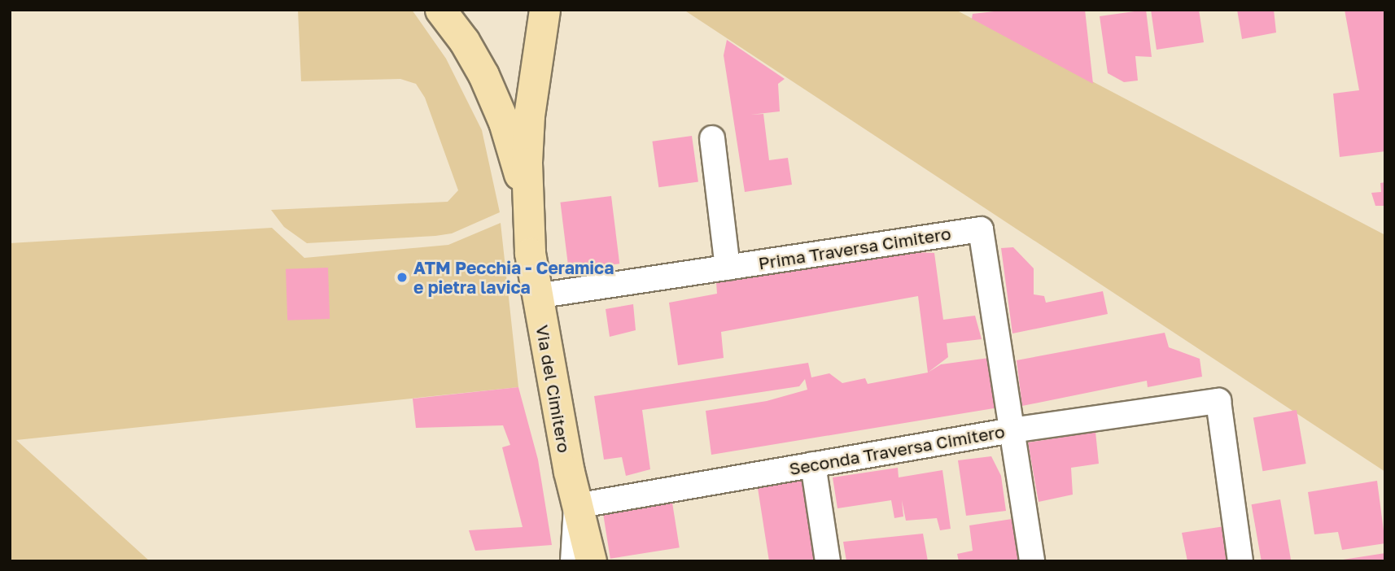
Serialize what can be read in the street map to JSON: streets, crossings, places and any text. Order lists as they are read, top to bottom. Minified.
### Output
{"streets":{"main road":["Via del Cimitero"],"street":["Prima Traversa Cimitero","Seconda Traversa Cimitero"]},"crossings":[["Prima Traversa Cimitero","Via del Cimitero"],["Prima Traversa Cimitero","Seconda Traversa Cimitero"],["Via del Cimitero","Seconda Traversa Cimitero"]],"places":["ATM Pecchia - Ceramica e pietra lavica"]}
